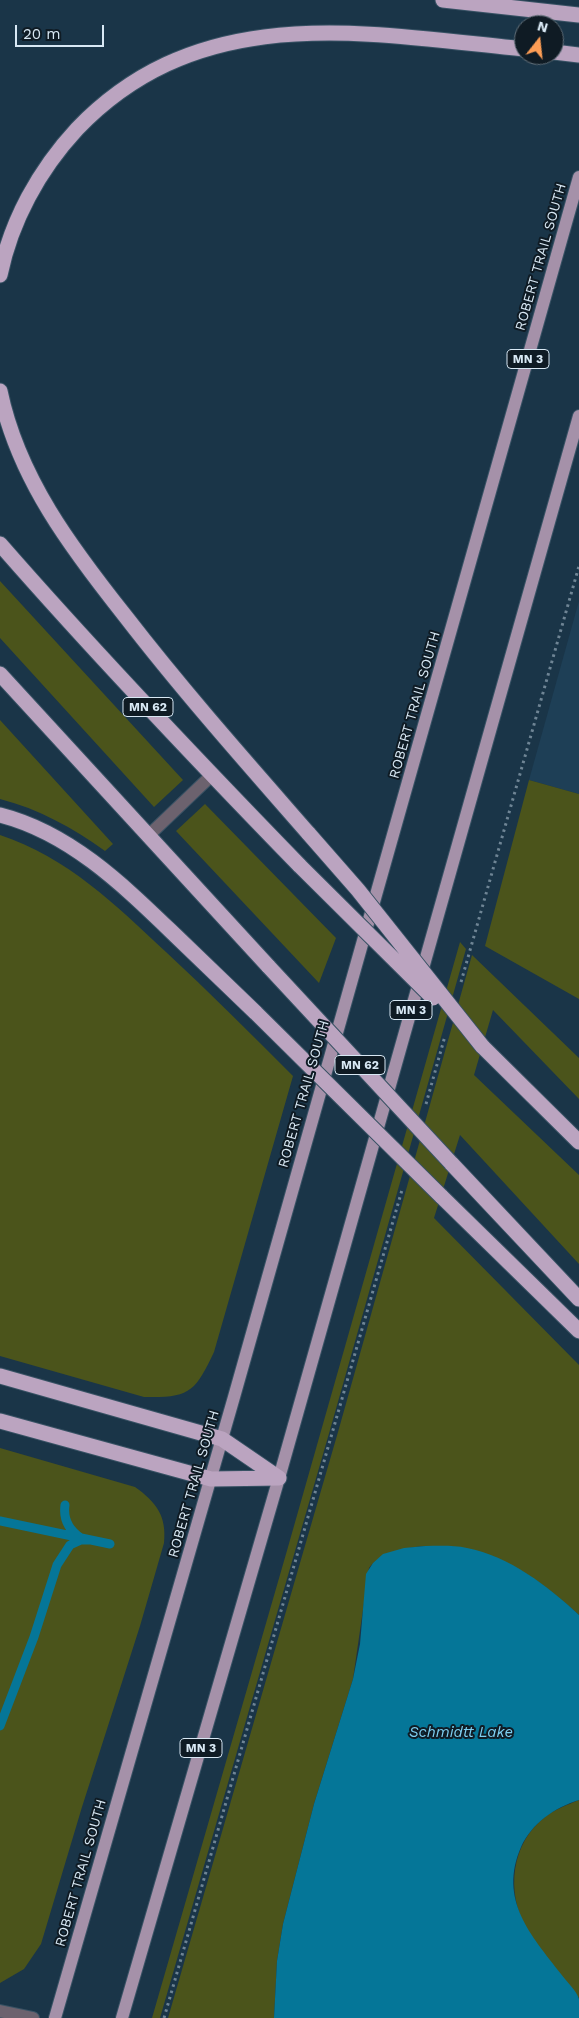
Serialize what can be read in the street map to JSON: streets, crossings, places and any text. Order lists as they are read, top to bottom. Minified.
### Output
{"streets":{"highway":["MN 62"],"main road":["ROBERT TRAIL SOUTH","MN 3"]},"water":["Schmidtt Lake"],"scale_bar":"20 m","north":"top"}
